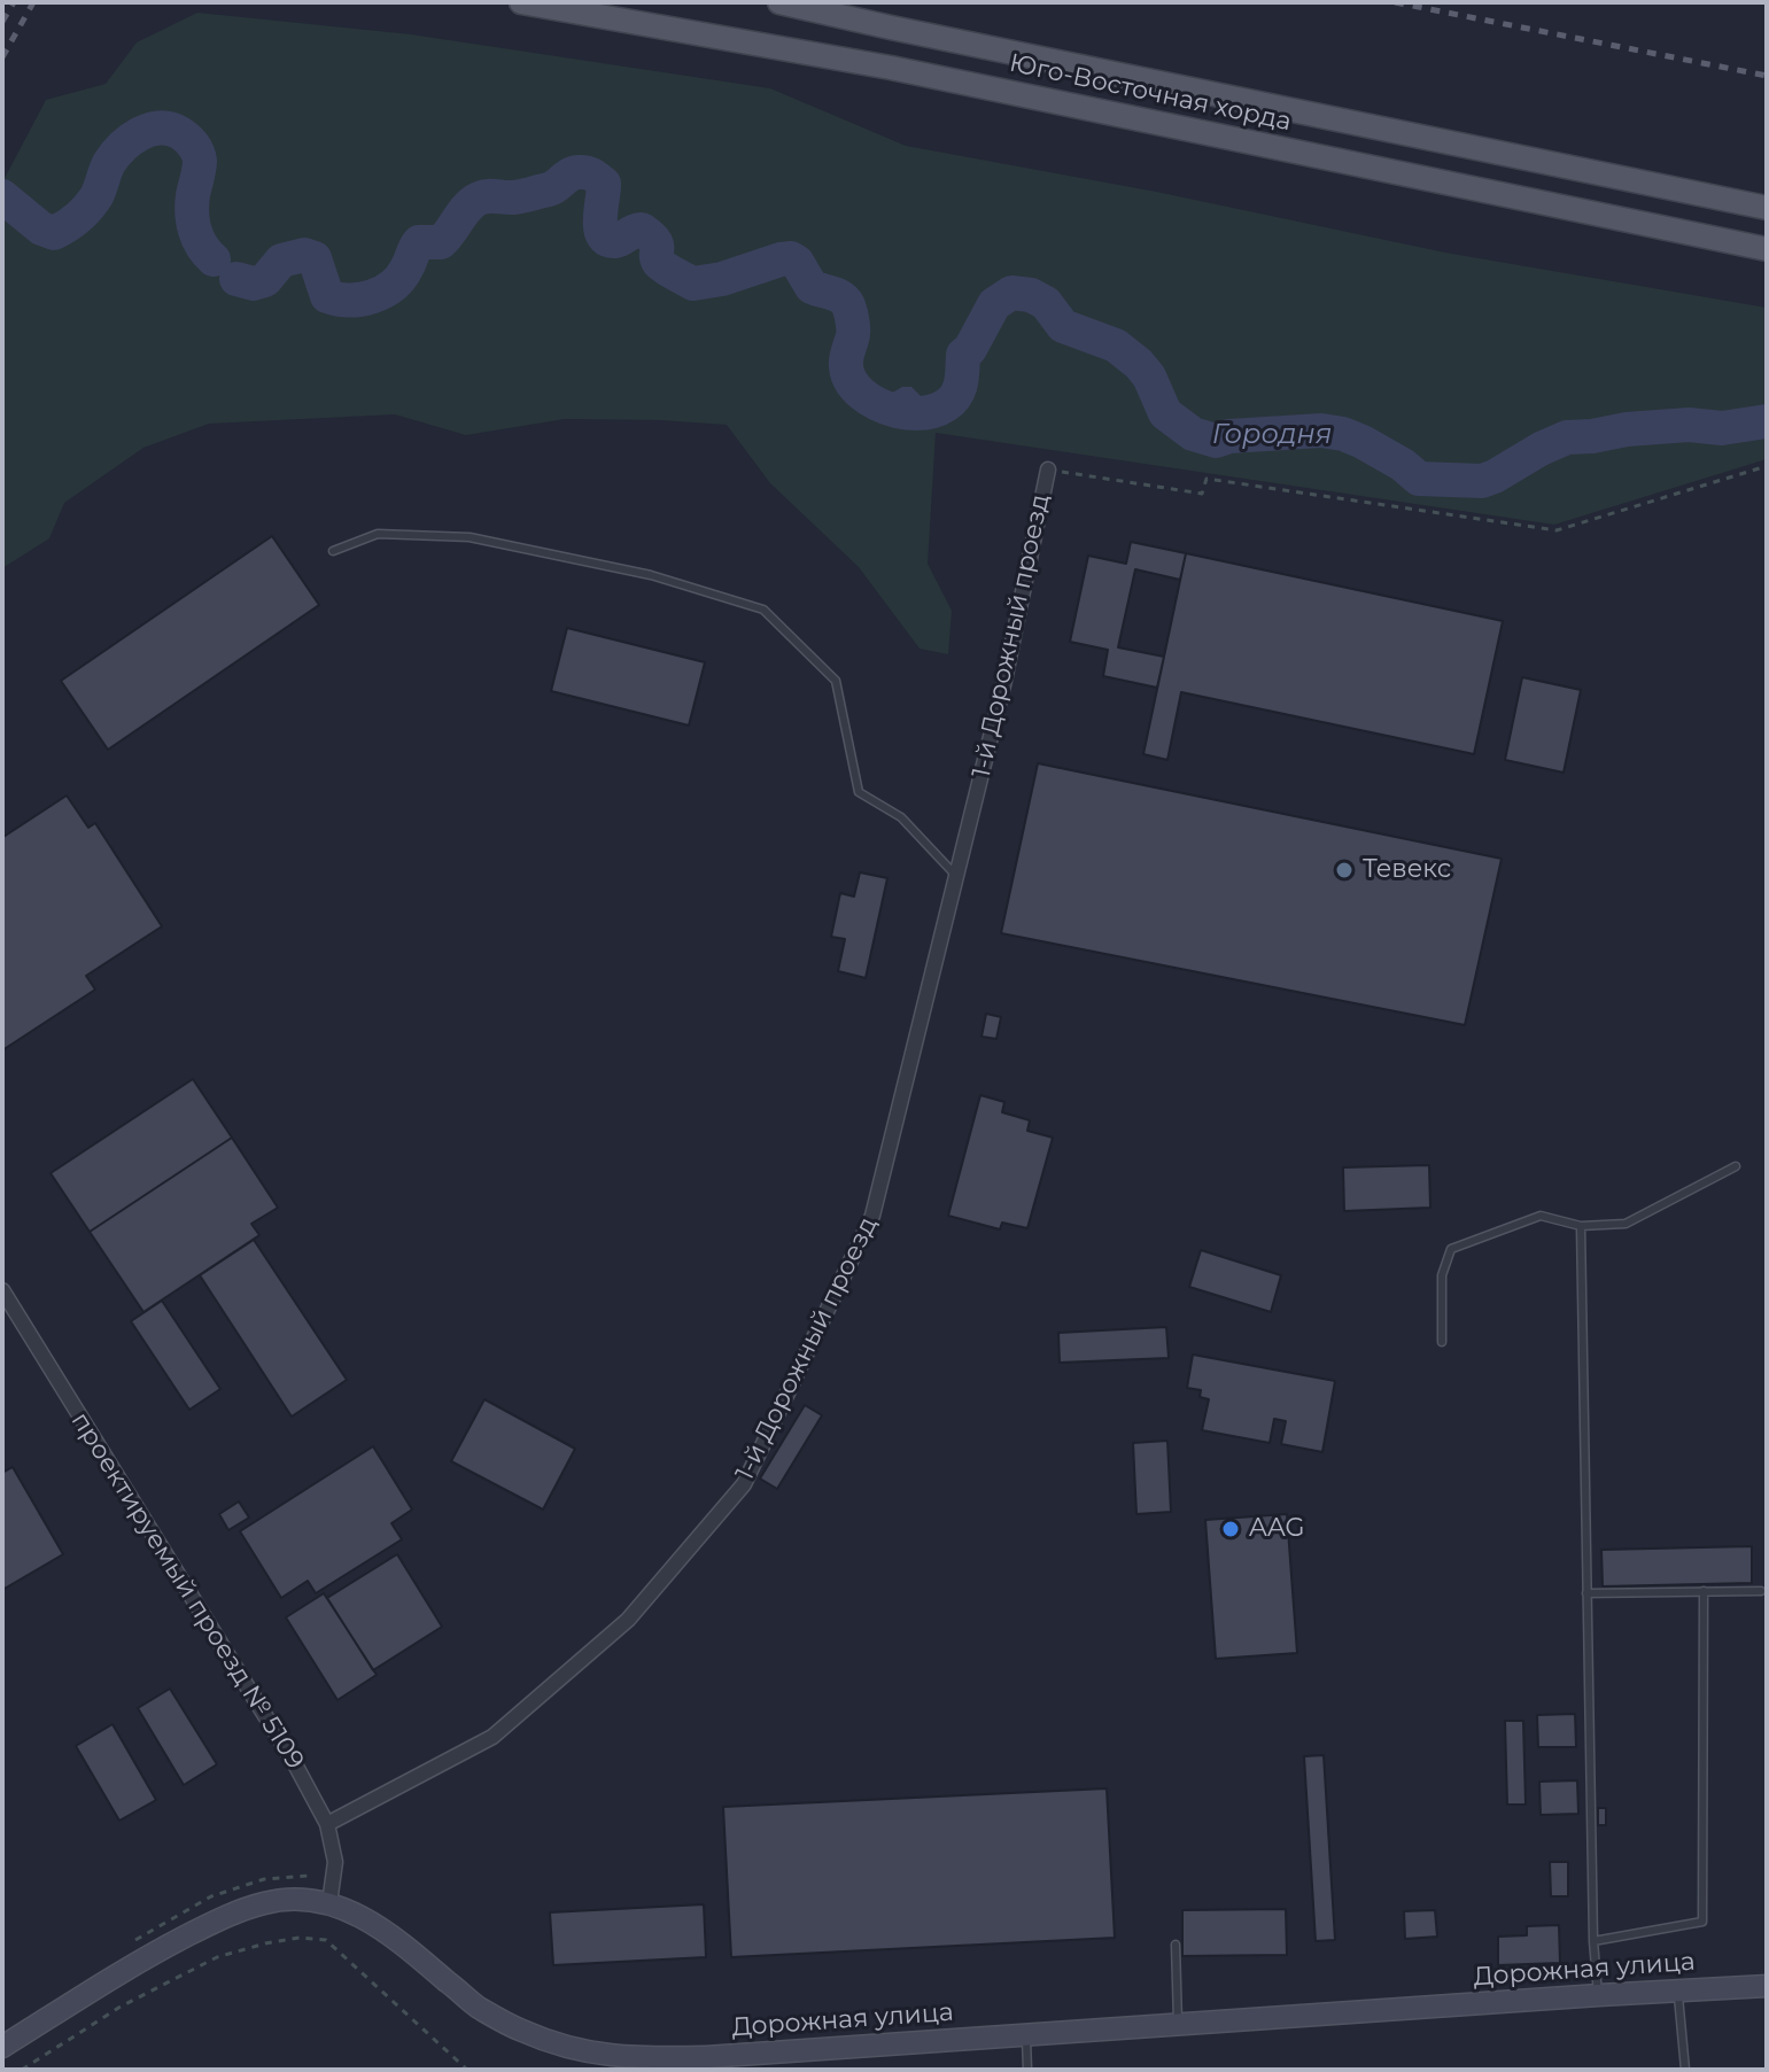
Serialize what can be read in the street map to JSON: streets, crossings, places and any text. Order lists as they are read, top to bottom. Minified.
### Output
{"streets":{"main road":["Юго-Восточная хорда","Дорожная улица"],"street":["1-й Дорожный проезд","проектируемый проезд № 5109"]},"crossings":[["1-й Дорожный проезд","проектируемый проезд № 5109"],["проектируемый проезд № 5109","Дорожная улица"]],"water":["Городня"],"places":["Тевекс","AAG"]}
